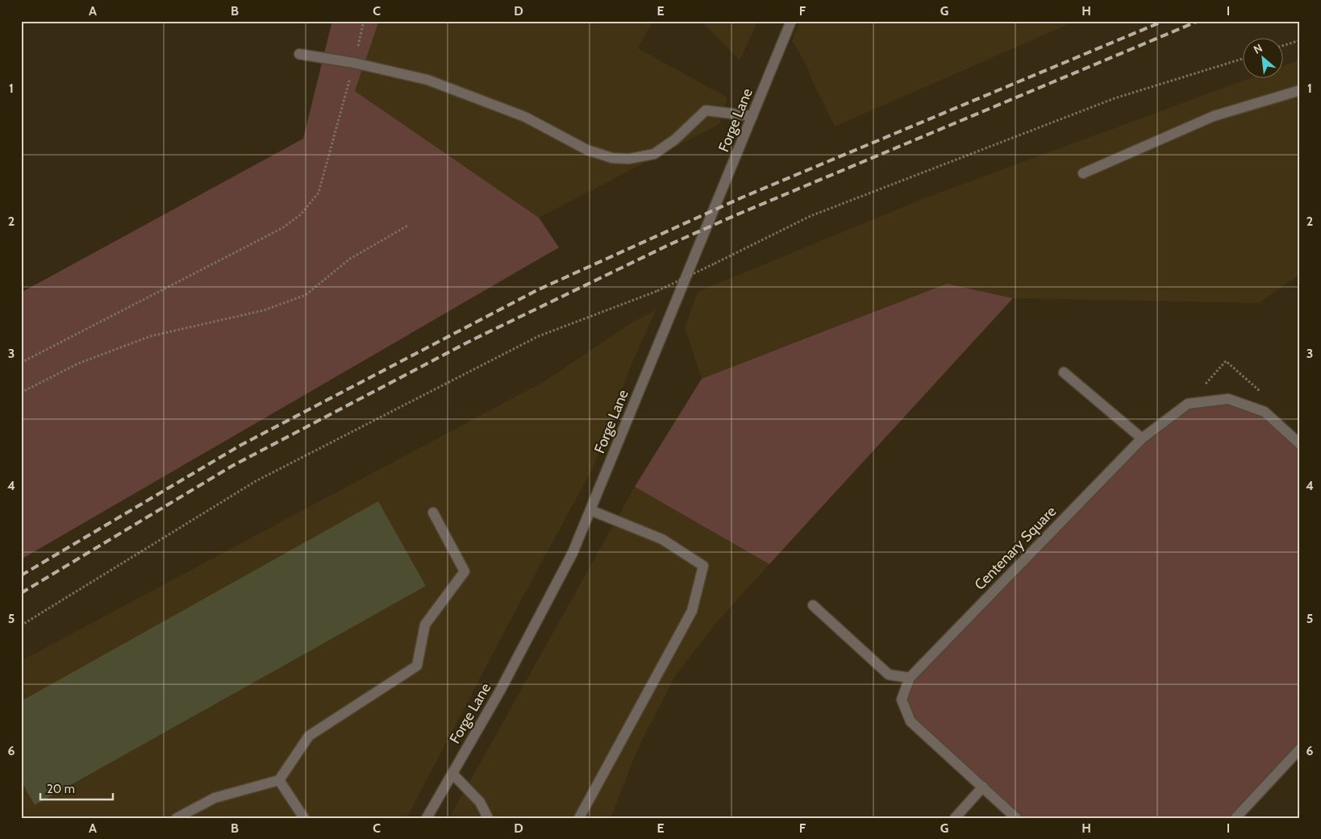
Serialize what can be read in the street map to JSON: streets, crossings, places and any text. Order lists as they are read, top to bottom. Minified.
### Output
{"streets":{"street":["Forge Lane","Centenary Square"]},"scale_bar":"20 m","north":"top left","grid":{"columns":["A","B","C","D","E","F","G","H","I"],"rows":["1","2","3","4","5","6"]}}
